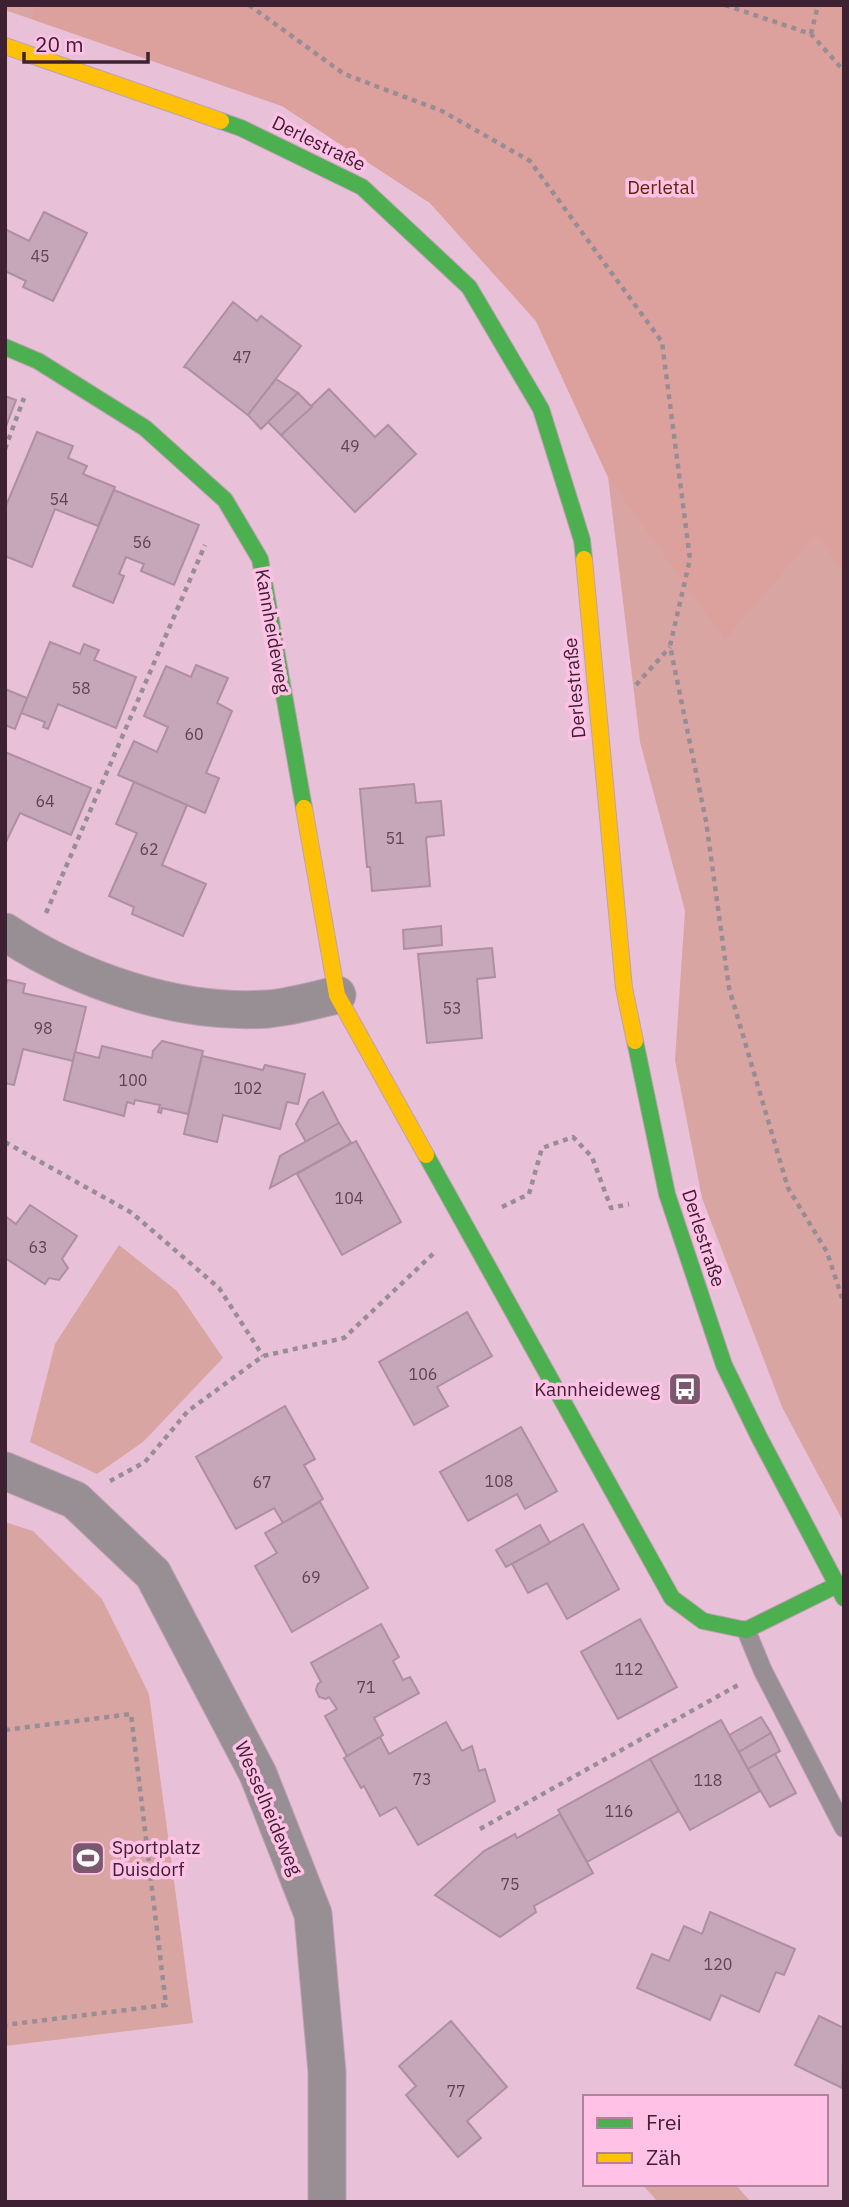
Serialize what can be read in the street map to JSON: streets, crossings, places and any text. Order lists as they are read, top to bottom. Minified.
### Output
{"streets":{"street":["Derlestraße","Kannheideweg","Wesselheideweg"]},"parks":["Derletal"],"places":{"bus stop":["Kannheideweg"],"sports":["Sportplatz Duisdorf"]},"house_numbers":["45","47","49","54","56","58","60","64","51","62","53","98","100","102","104","63","106","108","67","69","112","71","73","118","116","75","120","77"],"legend":["Frei","Zäh"],"scale_bar":"20 m"}
